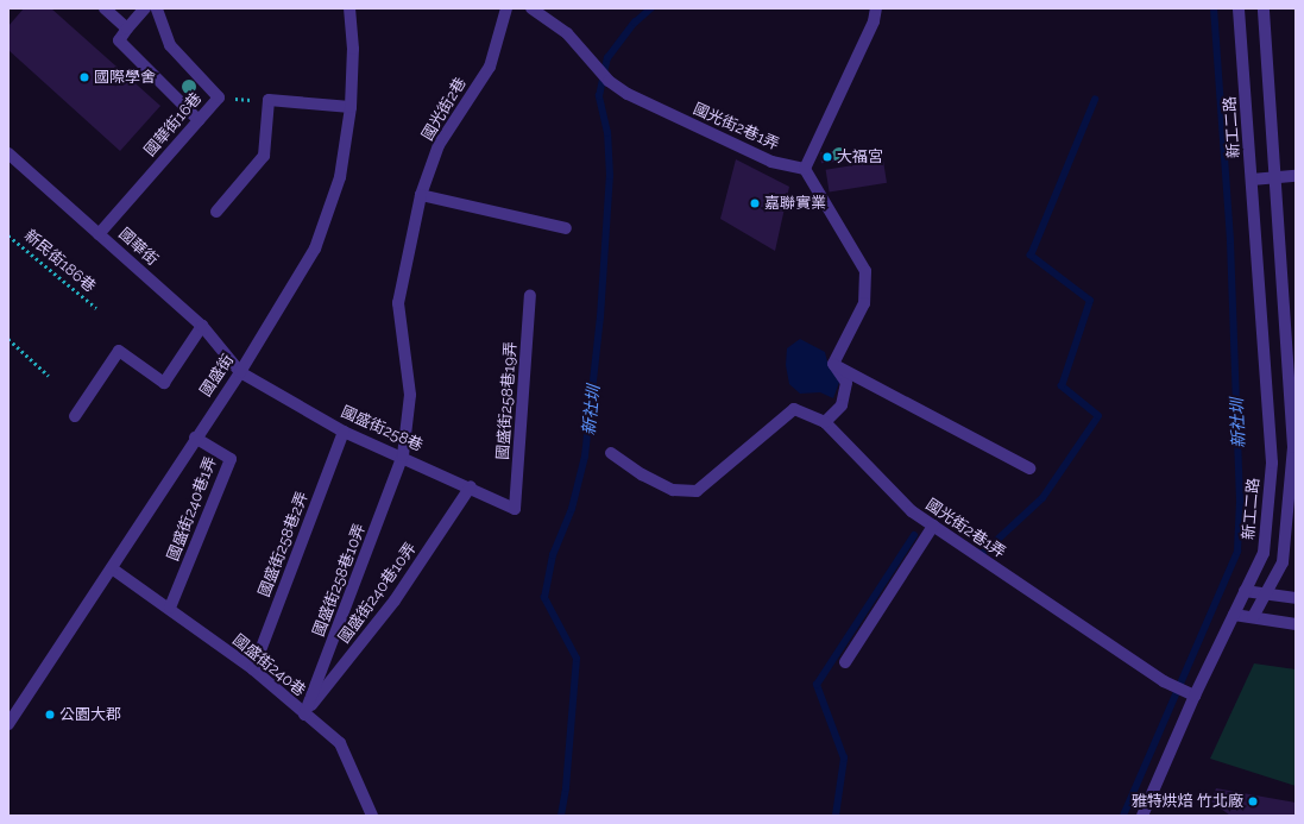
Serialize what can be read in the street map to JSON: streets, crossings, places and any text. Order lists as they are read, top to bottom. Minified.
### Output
{"streets":{"street":["國光街2巷","國華街16巷","國光街2巷1弄","新工二路","國華街","國盛街","國盛街258巷19弄","國盛街258巷","國盛街240巷1弄","國盛街258巷2弄","國盛街258巷10弄","國盛街240巷10弄","國盛街240巷"],"path":["新民街186巷"]},"crossings":[["國光街2巷","國盛街258巷"],["國光街2巷","國盛街258巷10弄"],["國華街16巷","國華街"],["國光街2巷1弄","新工二路"],["國華街","國盛街"],["國華街","國盛街258巷"],["國盛街","國盛街258巷"],["國盛街","國盛街240巷1弄"],["國盛街","國盛街240巷"],["國盛街258巷19弄","國盛街258巷"],["國盛街258巷","國盛街258巷2弄"],["國盛街258巷","國盛街258巷10弄"],["國盛街258巷","國盛街240巷10弄"],["國盛街240巷1弄","國盛街240巷"],["國盛街258巷2弄","國盛街240巷"],["國盛街258巷10弄","國盛街240巷10弄"],["國盛街258巷10弄","國盛街240巷"],["國盛街240巷10弄","國盛街240巷"]],"water":["新社圳"],"places":["國際學舍","大福宮","嘉聯實業","公園大郡","雅特烘焙 竹北廠"]}
